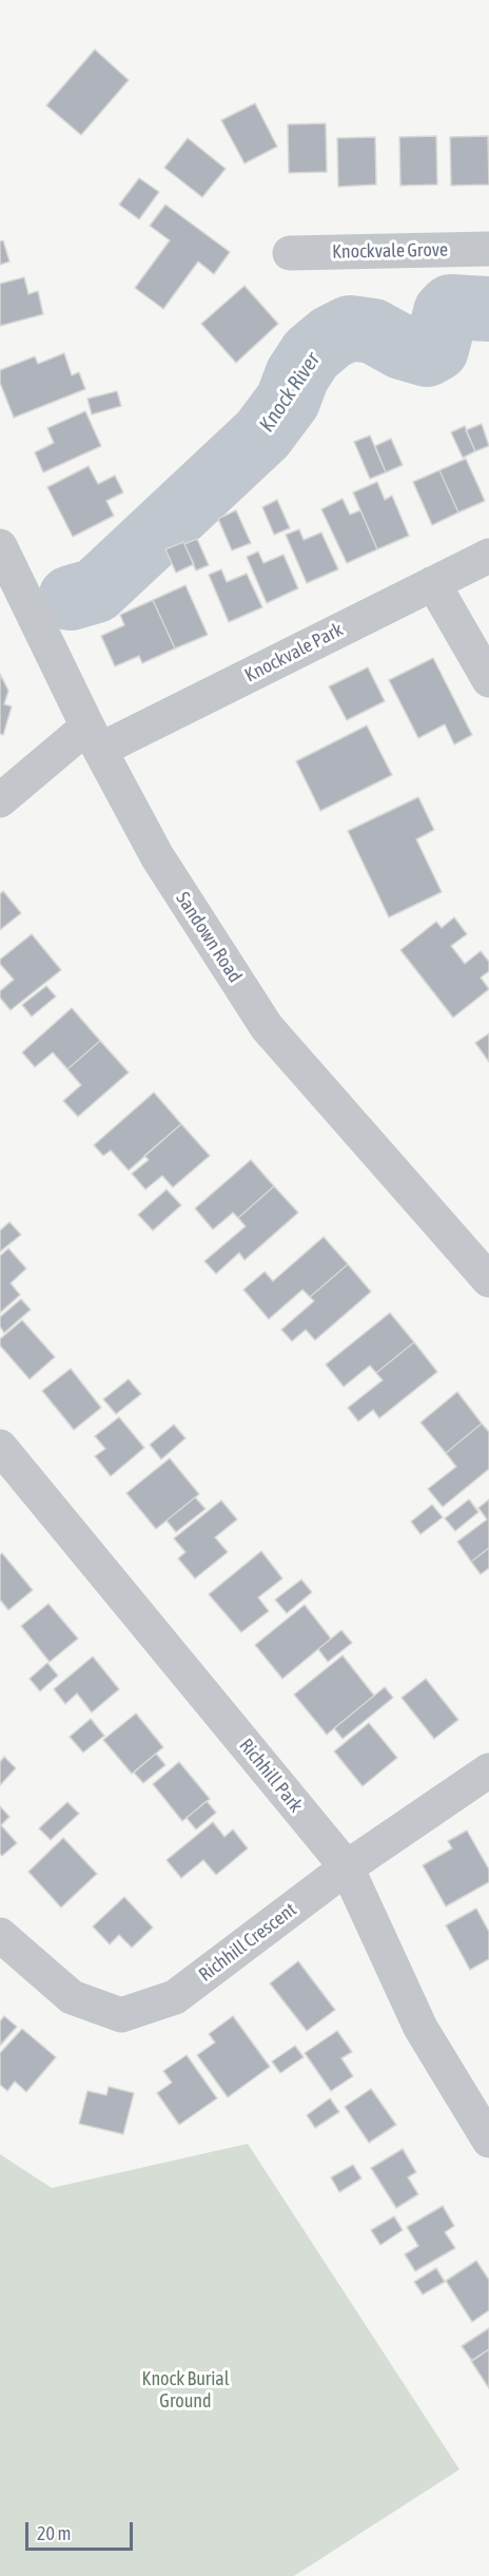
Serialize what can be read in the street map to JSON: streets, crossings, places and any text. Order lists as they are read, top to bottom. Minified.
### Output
{"streets":{"street":["Knockvale Grove","Knockvale Park","Sandown Road","Richhill Park","Richhill Crescent"]},"crossings":[["Knockvale Park","Sandown Road"],["Richhill Park","Richhill Crescent"]],"water":["Knock River"],"parks":["Knock Burial Ground"],"scale_bar":"20 m"}
